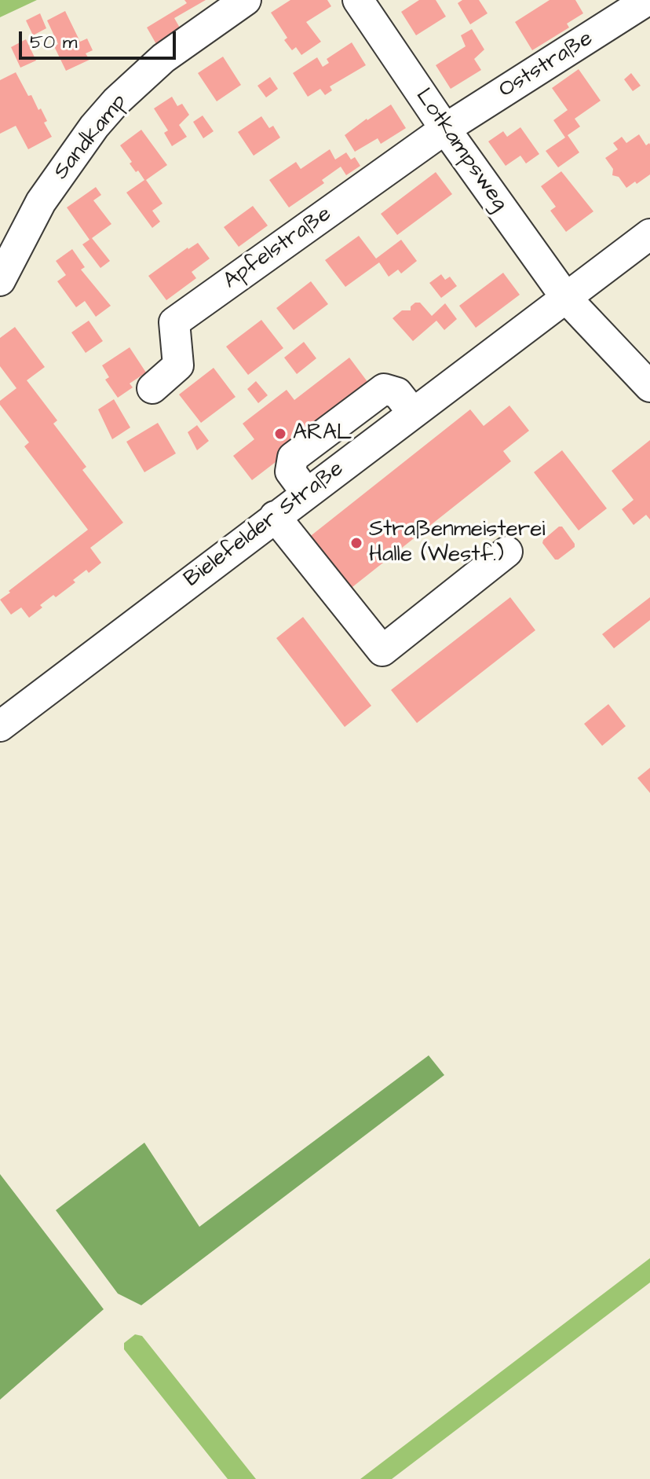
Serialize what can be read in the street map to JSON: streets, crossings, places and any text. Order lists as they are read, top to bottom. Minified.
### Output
{"streets":{"street":["Oststraße","Sandkamp","Lotkampsweg","Apfelstraße","Bielefelder Straße"]},"crossings":[["Oststraße","Lotkampsweg"],["Oststraße","Apfelstraße"],["Lotkampsweg","Apfelstraße"],["Lotkampsweg","Bielefelder Straße"]],"places":["ARAL","Straßenmeisterei Halle (Westf.)"],"scale_bar":"50 m"}
